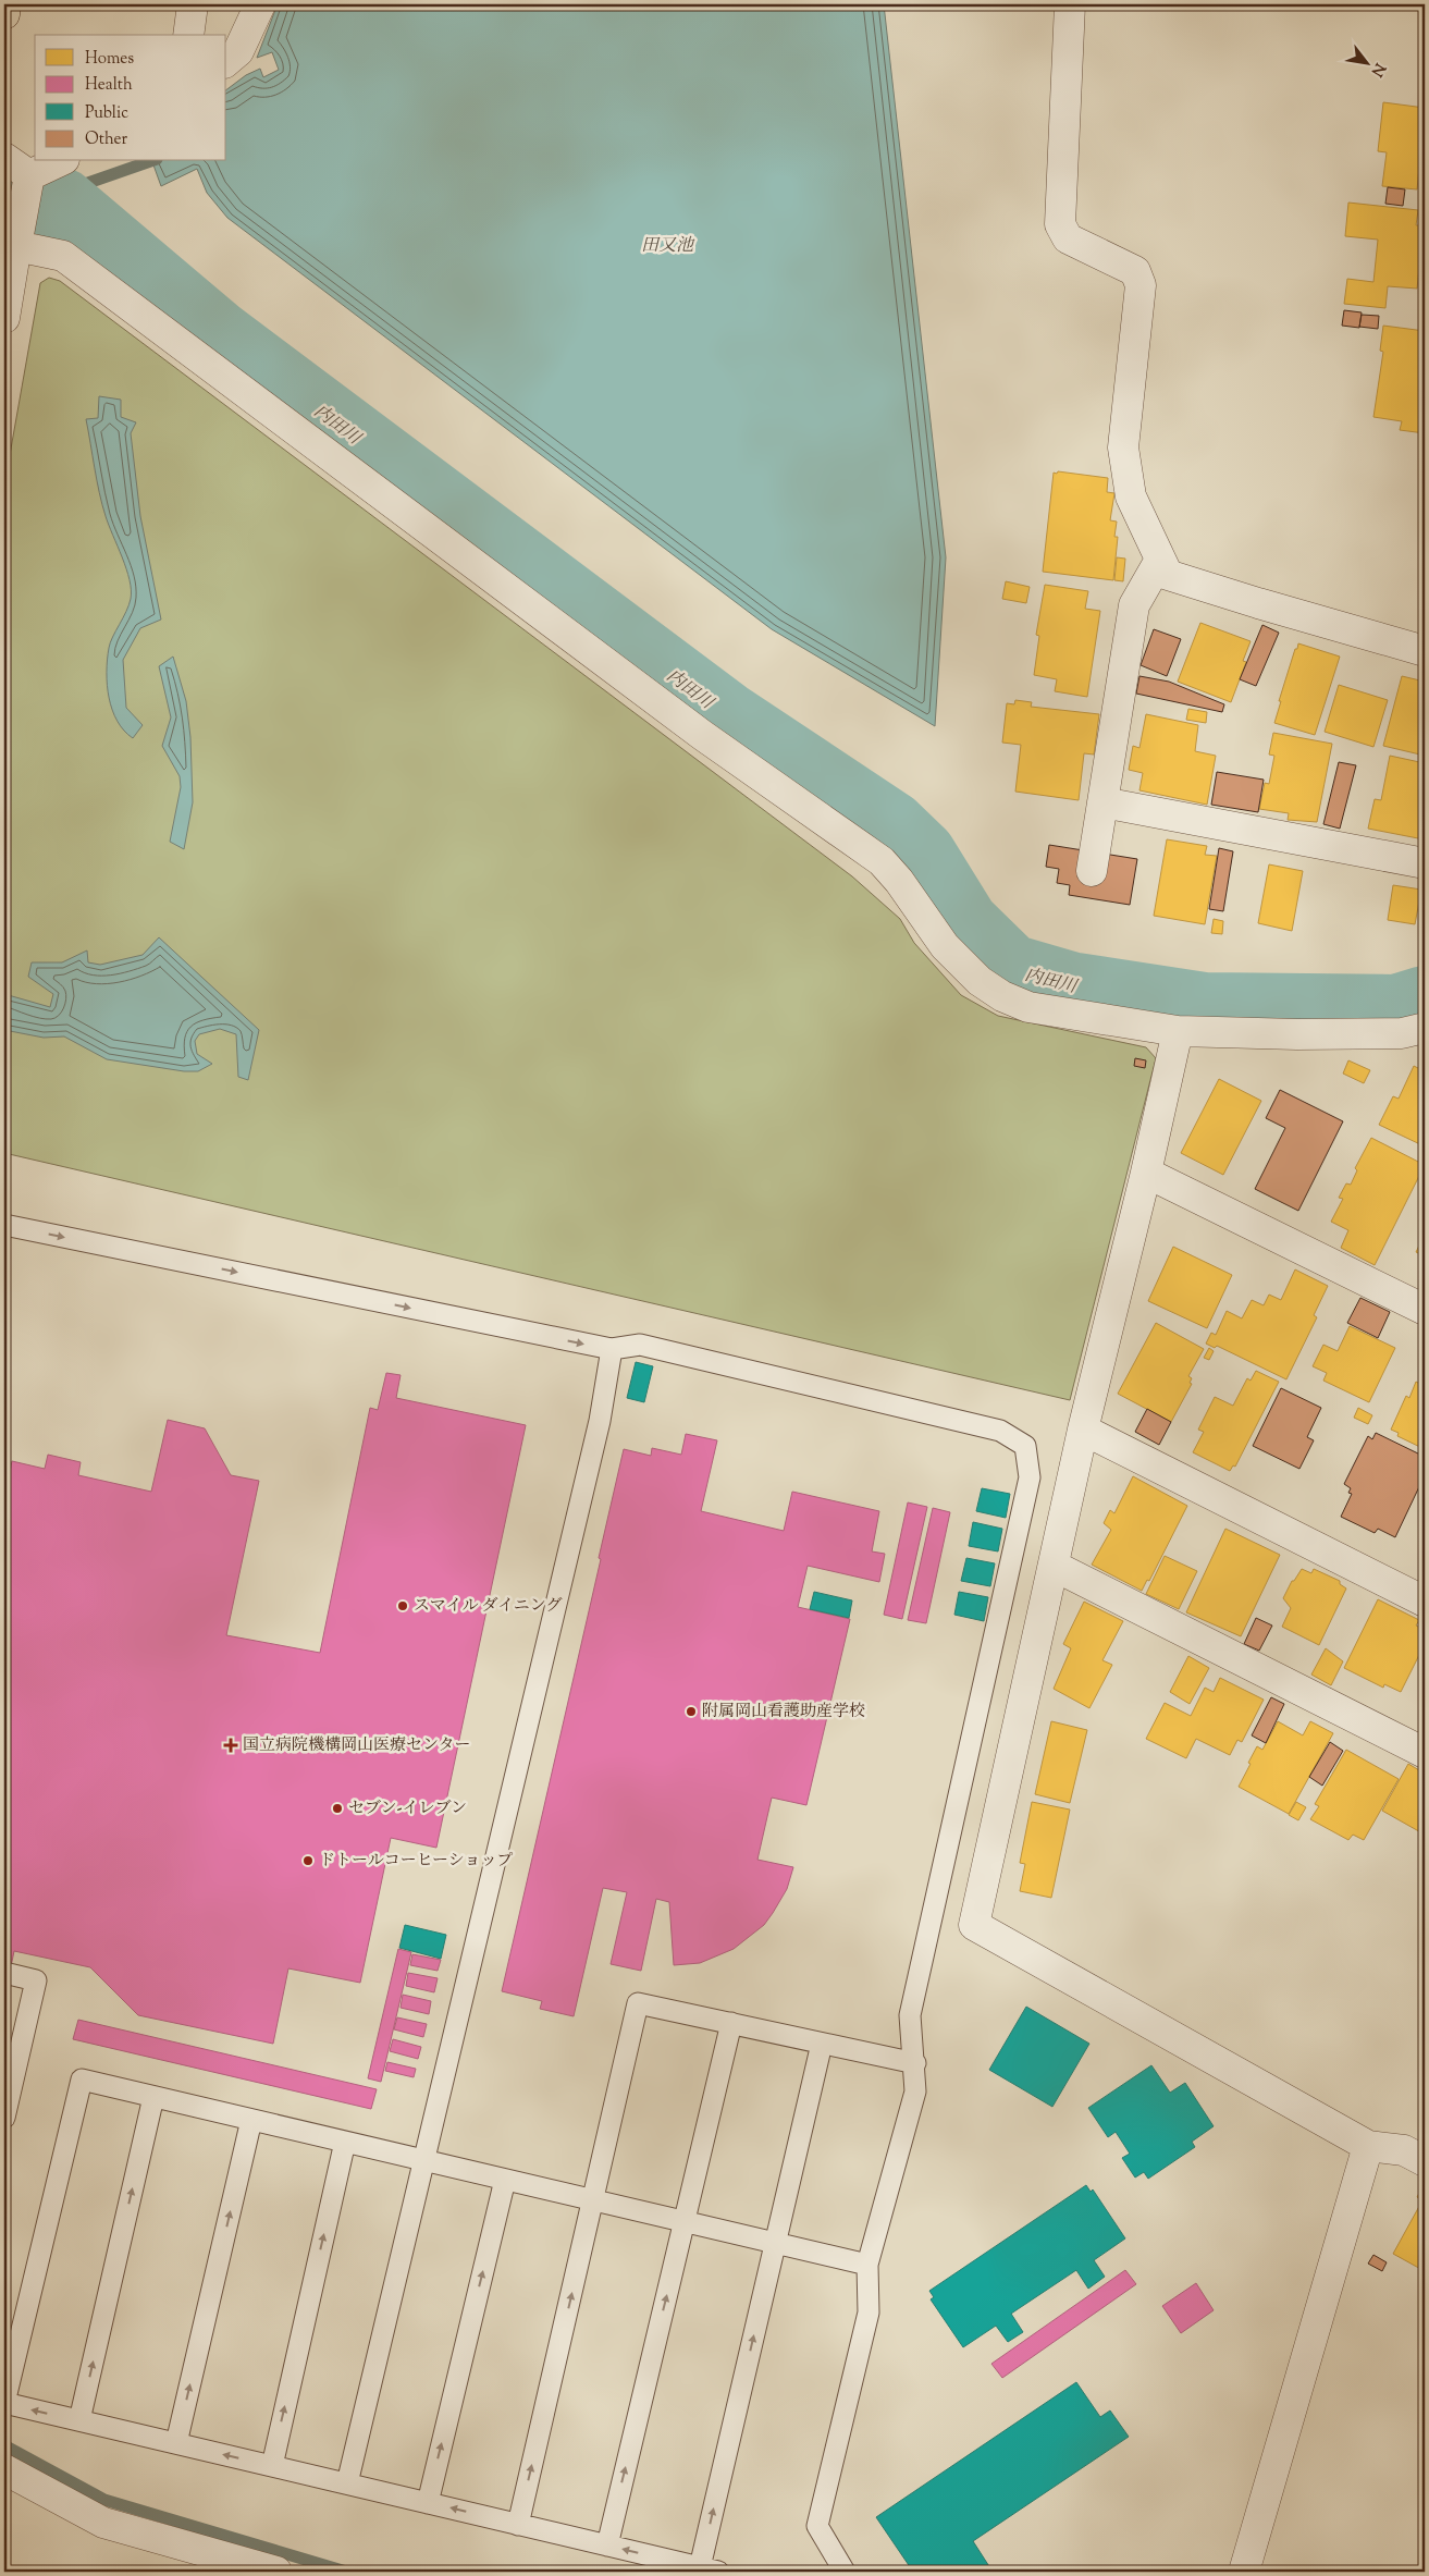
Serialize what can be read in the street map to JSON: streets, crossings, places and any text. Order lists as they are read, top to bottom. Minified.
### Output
{"water":["田又池","内田川"],"places":{"other":["スマイル ダイニング","附属岡山看護助産学校","セブン-イレブン","ドトールコーヒーショップ"],"health":["国立病院機構岡山医療センター"]},"legend":["Homes","Health","Public","Other"],"north":"bottom right"}
